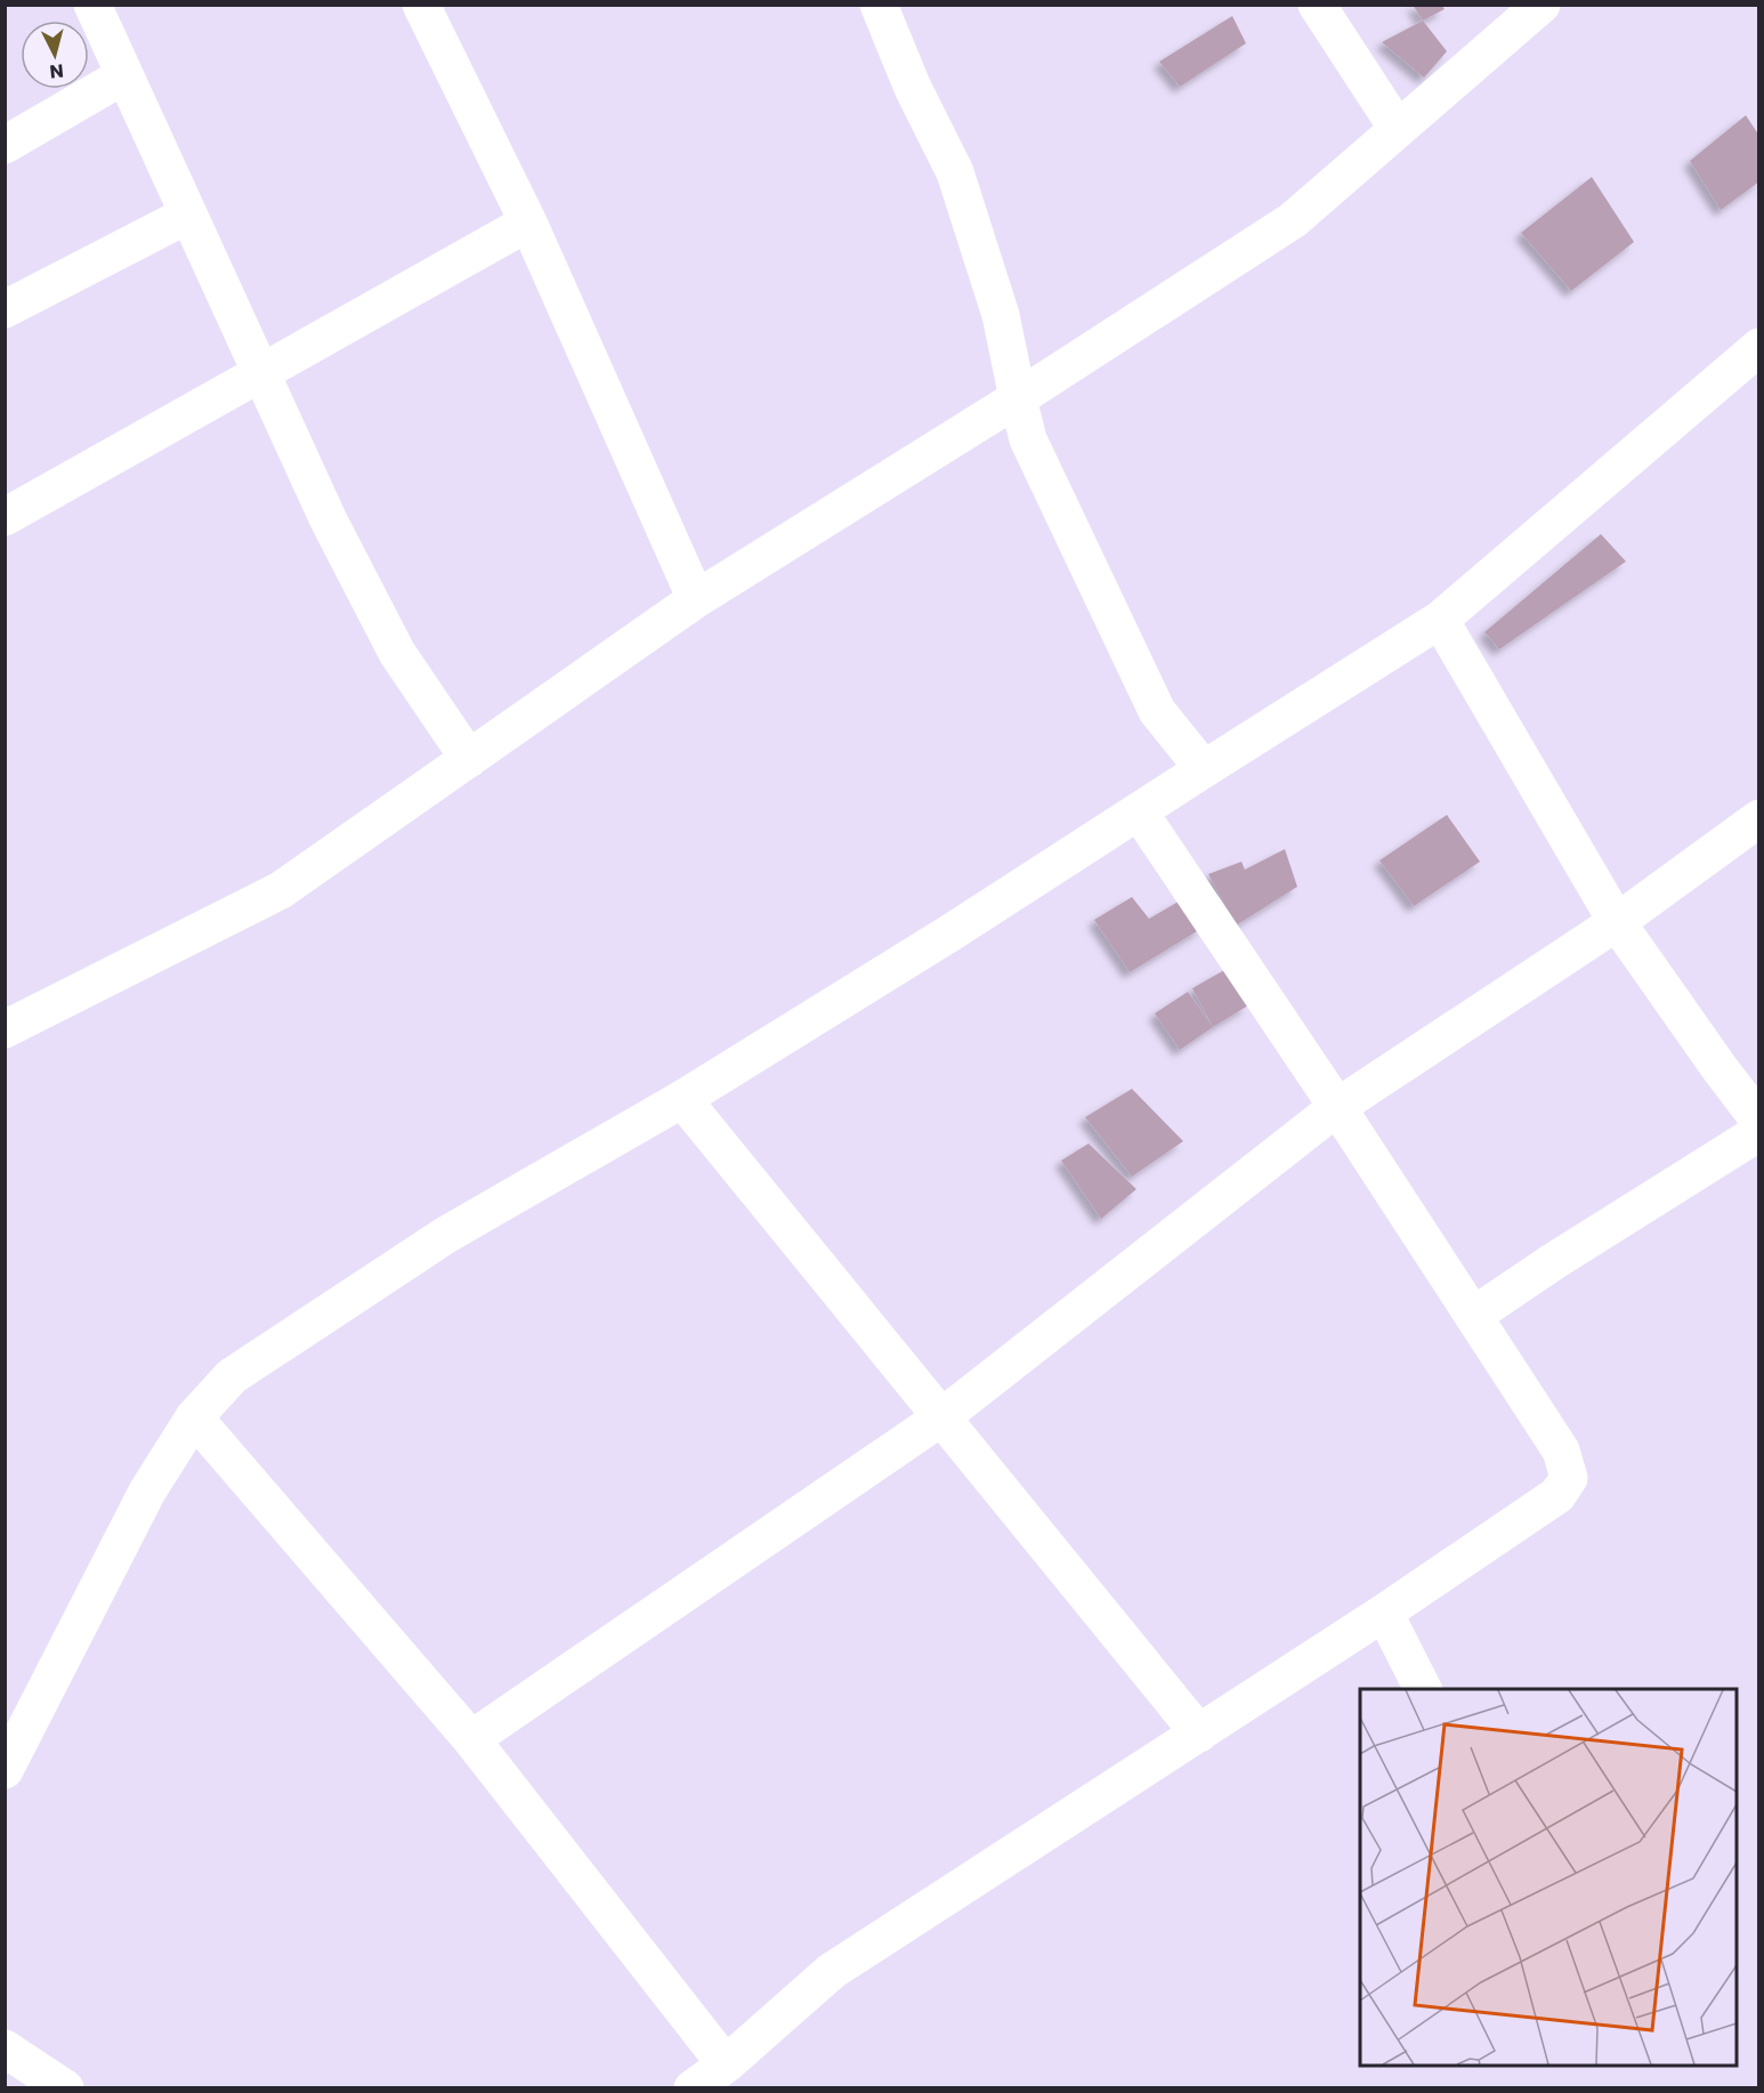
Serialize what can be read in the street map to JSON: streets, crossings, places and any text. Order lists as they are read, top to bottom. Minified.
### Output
{"north":"bottom"}
